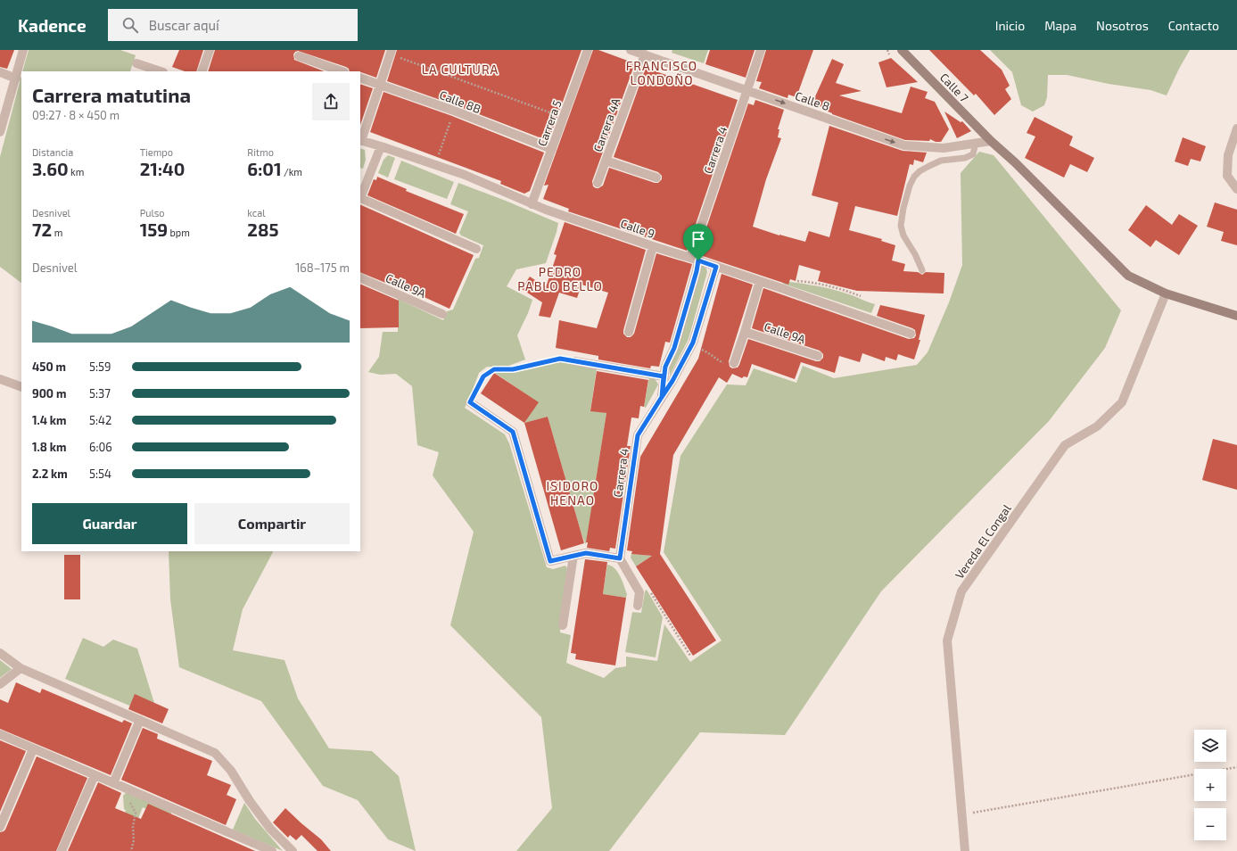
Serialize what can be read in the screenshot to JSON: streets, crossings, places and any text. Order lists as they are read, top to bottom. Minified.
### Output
{"streets":{"main road":["Calle 7"],"street":["Calle 8","Calle 8B","Carrera 5","Carrera 4A","Carrera 4","Calle 9","Calle 9A","Vereda El Congal"]},"crossings":[["Calle 7","Calle 8"],["Calle 7","Vereda El Congal"],["Calle 8","Carrera 4A"],["Calle 8","Carrera 4"],["Calle 8B","Carrera 5"],["Carrera 5","Calle 9"],["Carrera 4","Calle 9"]],"one_way":["Calle 8"],"districts":["FRANCISCO LONDOÑO","LA CULTURA","PEDRO PABLO BELLO","ISIDORO HENAO"],"page":{"header":"Kadence","search":"Buscar aquí","nav":["Inicio","Mapa","Nosotros","Contacto"],"heading":["Carrera matutina","09:27 · 8 × 450 m"],"stats":[["Distancia","3.60 km"],["Tiempo","21:40"],["Ritmo","6:01 /km"],["Desnivel","72 m"],["Pulso","159 bpm"],["kcal","285"]],"chart":["Desnivel","168–175 m"],"list":[{"name":"450 m","note":"5:59"},{"name":"900 m","note":"5:37"},{"name":"1.4 km","note":"5:42"},{"name":"1.8 km","note":"6:06"},{"name":"2.2 km","note":"5:54"}],"buttons":["Guardar","Compartir"],"map_buttons":["+","−"]}}
